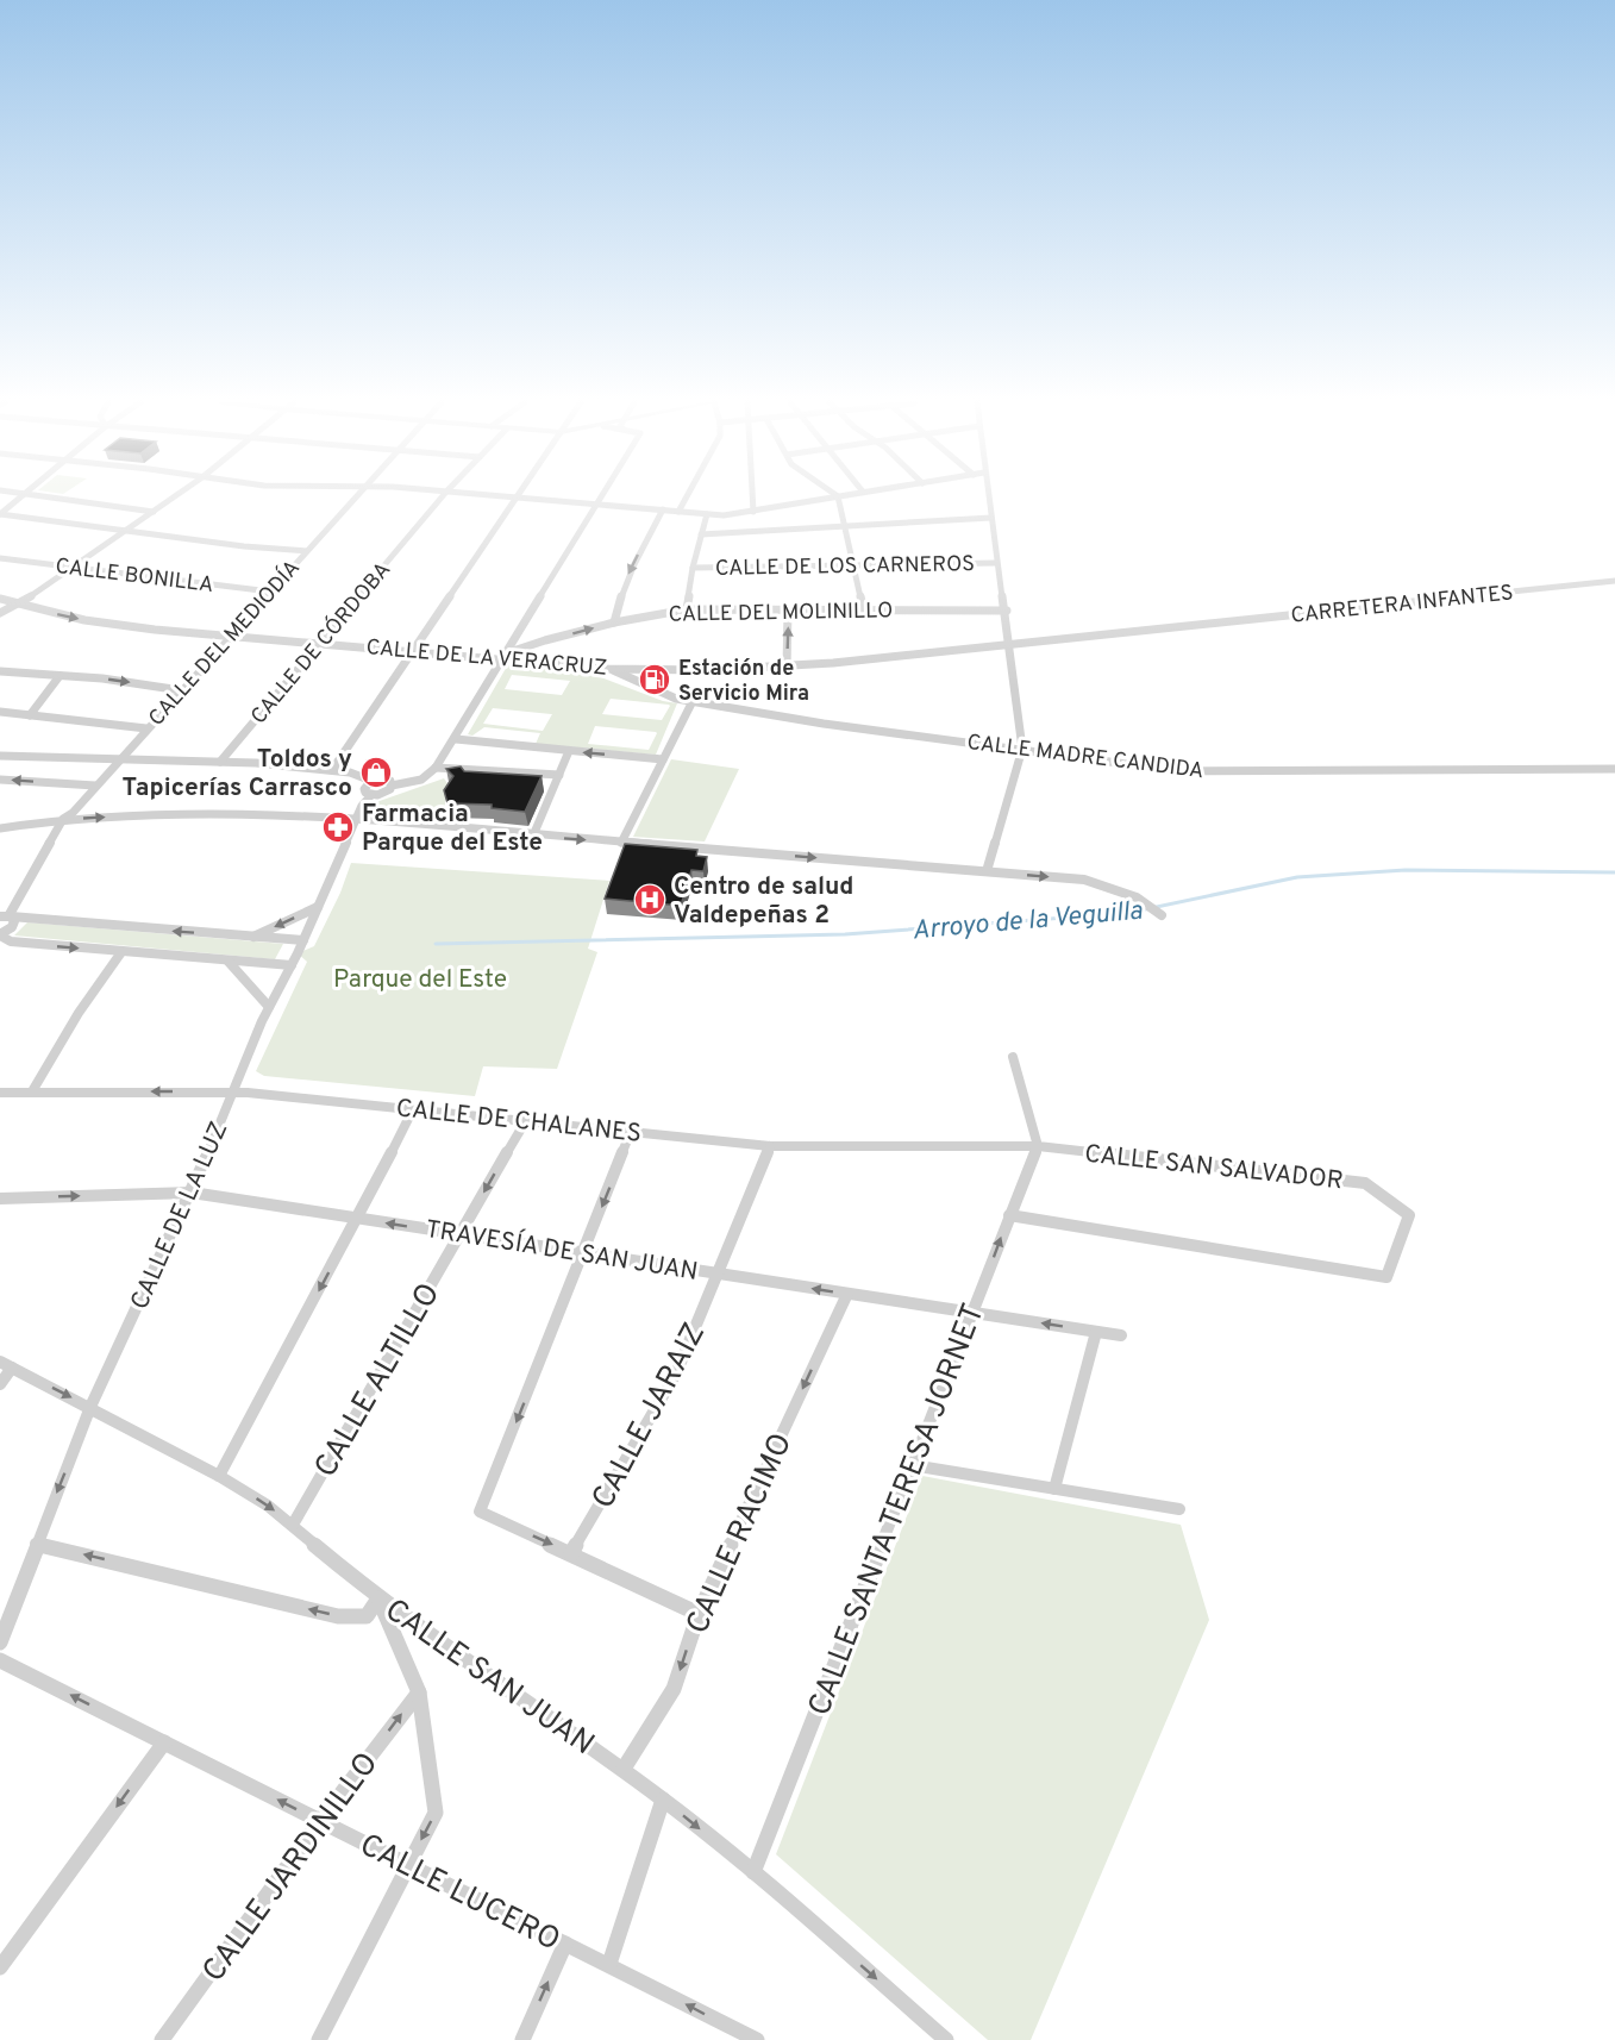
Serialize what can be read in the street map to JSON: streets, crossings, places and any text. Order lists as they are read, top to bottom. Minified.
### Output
{"streets":{"street":["CALLE DE LOS CARNEROS","CALLE BONILLA","CARRETERA INFANTES","CALLE DEL MOLINILLO","CALLE DEL MEDIODÍA","CALLE DE CÓRDOBA","CALLE DE LA VERACRUZ","CALLE MADRE CANDIDA","CALLE DE CHALANES","CALLE SAN SALVADOR","CALLE DE LA LUZ","TRAVESÍA DE SAN JUAN","CALLE ALTILLO","CALLE JARAIZ","CALLE SANTA TERESA JORNET","CALLE RACIMO","CALLE SAN JUAN","CALLE JARDINILLO","CALLE LUCERO"]},"crossings":[["CALLE BONILLA","CALLE DEL MEDIODÍA"],["CARRETERA INFANTES","CALLE DE LA VERACRUZ"],["CALLE DEL MEDIODÍA","CALLE DE LA VERACRUZ"],["CALLE DE CÓRDOBA","CALLE DE LA VERACRUZ"],["CALLE DE LA VERACRUZ","CALLE MADRE CANDIDA"],["CALLE DE CHALANES","CALLE SAN SALVADOR"],["CALLE DE CHALANES","CALLE DE LA LUZ"],["CALLE DE CHALANES","CALLE ALTILLO"],["CALLE DE CHALANES","CALLE JARAIZ"],["CALLE DE CHALANES","CALLE SANTA TERESA JORNET"],["CALLE SAN SALVADOR","CALLE SANTA TERESA JORNET"],["CALLE DE LA LUZ","TRAVESÍA DE SAN JUAN"],["CALLE DE LA LUZ","CALLE SAN JUAN"],["TRAVESÍA DE SAN JUAN","CALLE ALTILLO"],["TRAVESÍA DE SAN JUAN","CALLE JARAIZ"],["TRAVESÍA DE SAN JUAN","CALLE SANTA TERESA JORNET"],["TRAVESÍA DE SAN JUAN","CALLE RACIMO"],["CALLE ALTILLO","CALLE SAN JUAN"],["CALLE SANTA TERESA JORNET","CALLE SAN JUAN"],["CALLE RACIMO","CALLE SAN JUAN"],["CALLE JARDINILLO","CALLE LUCERO"]],"one_way":["CALLE RACIMO","CALLE SAN JUAN","CALLE JARDINILLO","CALLE LUCERO"],"water":["Arroyo de la Veguilla"],"parks":["Parque del Este"],"places":{"fuel station":["Estación de Servicio Mira"],"shop":["Toldos y Tapicerías Carrasco"],"pharmacy":["Farmacia Parque del Este"],"hospital":["Centro de salud Valdepeñas 2"]}}
